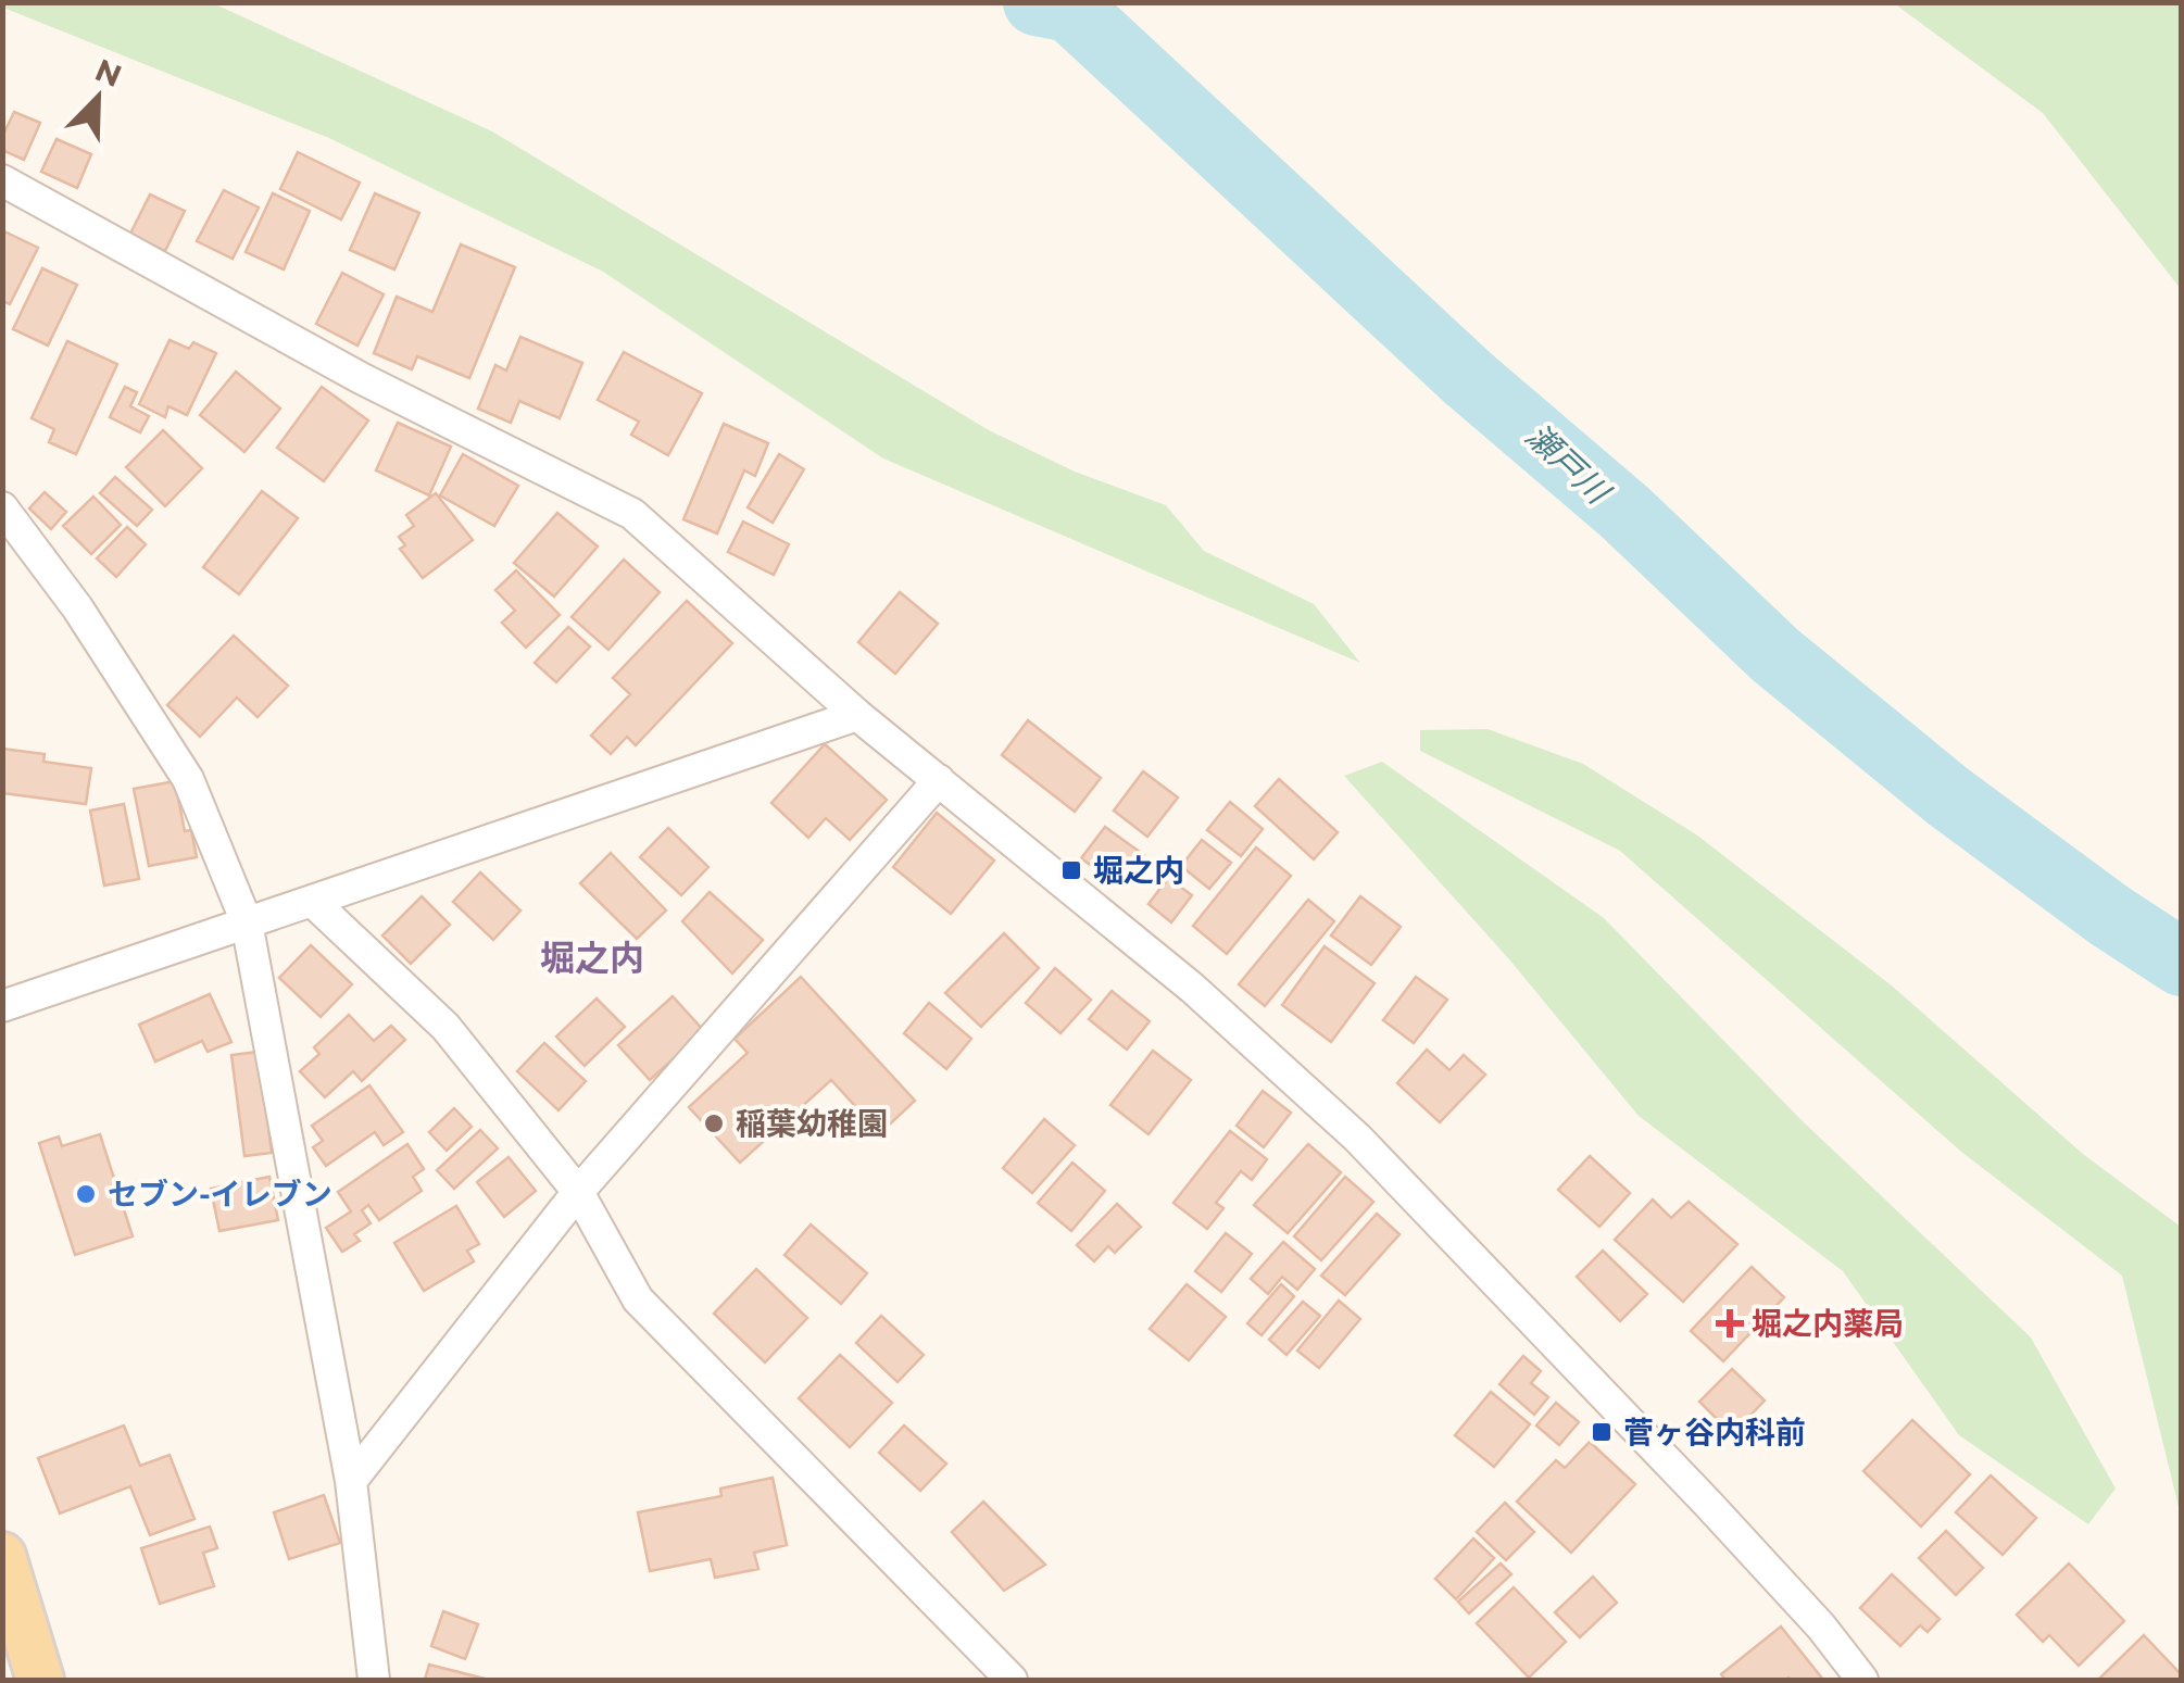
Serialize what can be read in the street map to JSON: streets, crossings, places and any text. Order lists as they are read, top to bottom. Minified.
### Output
{"districts":["堀之内"],"water":["瀬戸川"],"places":{"transit":["堀之内","菅ヶ谷内科前"],"other":["稲葉幼稚園","セブン-イレブン"],"health":["堀之内薬局"]},"north":"top right"}
